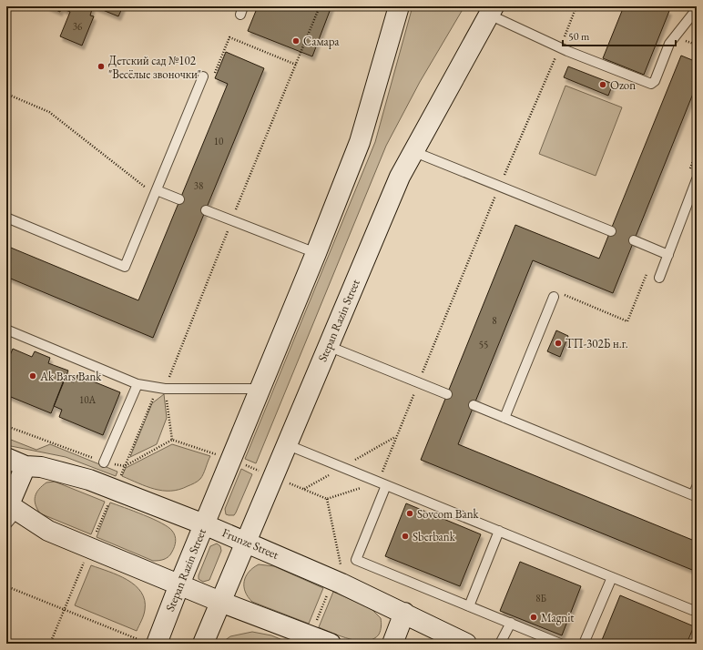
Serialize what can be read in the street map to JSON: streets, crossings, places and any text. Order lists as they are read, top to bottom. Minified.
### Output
{"streets":{"main road":["Stepan Razin Street","Frunze Street"]},"crossings":[["Stepan Razin Street","Frunze Street"]],"places":["Самара","Детский сад №102 \"Весёлые звоночки\"","Ozon","ТП-302Б н.г.","Ak Bars Bank","Sovcom Bank","Sberbank","Magnit"],"house_numbers":["36","10","38","8","55","10А","8Б"],"scale_bar":"50 m"}
